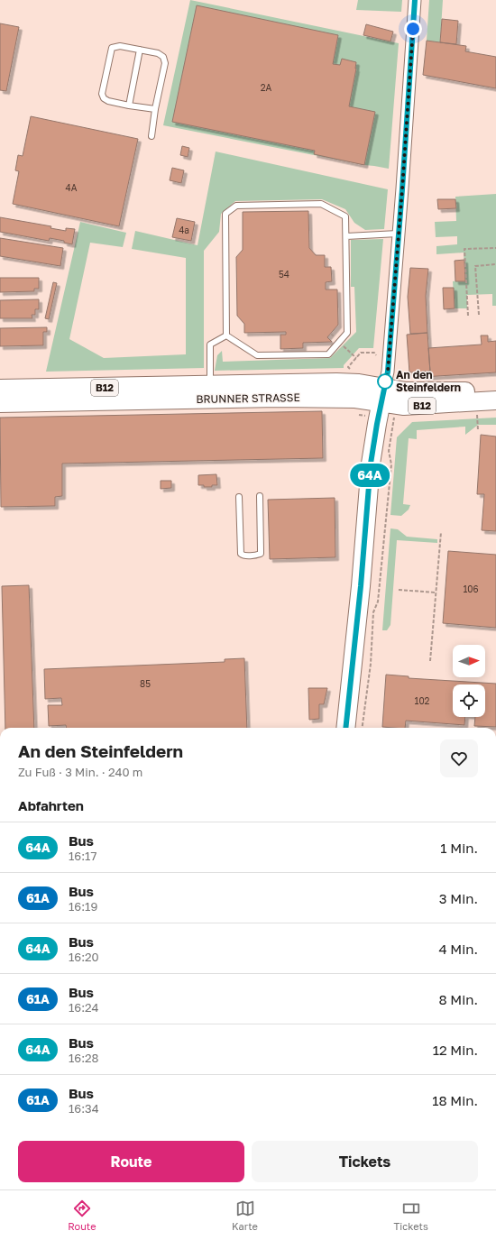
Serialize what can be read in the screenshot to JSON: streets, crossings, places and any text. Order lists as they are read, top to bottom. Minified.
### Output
{"streets":{"main road":["B12","BRUNNER STRASSE"]},"places":["An den Steinfeldern"],"lines":["bus line 64A"],"house_numbers":["2A","4A","4a","54","106","85","102"],"north":"right","page":{"on_map":"64A","heading":[["An den Steinfeldern","Zu Fuß · 3 Min. · 240 m"],"Abfahrten"],"list":[{"mark":"64A","name":"Bus","note":"16:17","value":"1 Min."},{"mark":"61A","name":"Bus","note":"16:19","value":"3 Min."},{"mark":"64A","name":"Bus","note":"16:20","value":"4 Min."},{"mark":"61A","name":"Bus","note":"16:24","value":"8 Min."},{"mark":"64A","name":"Bus","note":"16:28","value":"12 Min."},{"mark":"61A","name":"Bus","note":"16:34","value":"18 Min."}],"buttons":["Route","Tickets"],"tabs":["Route","Karte","Tickets"]}}
